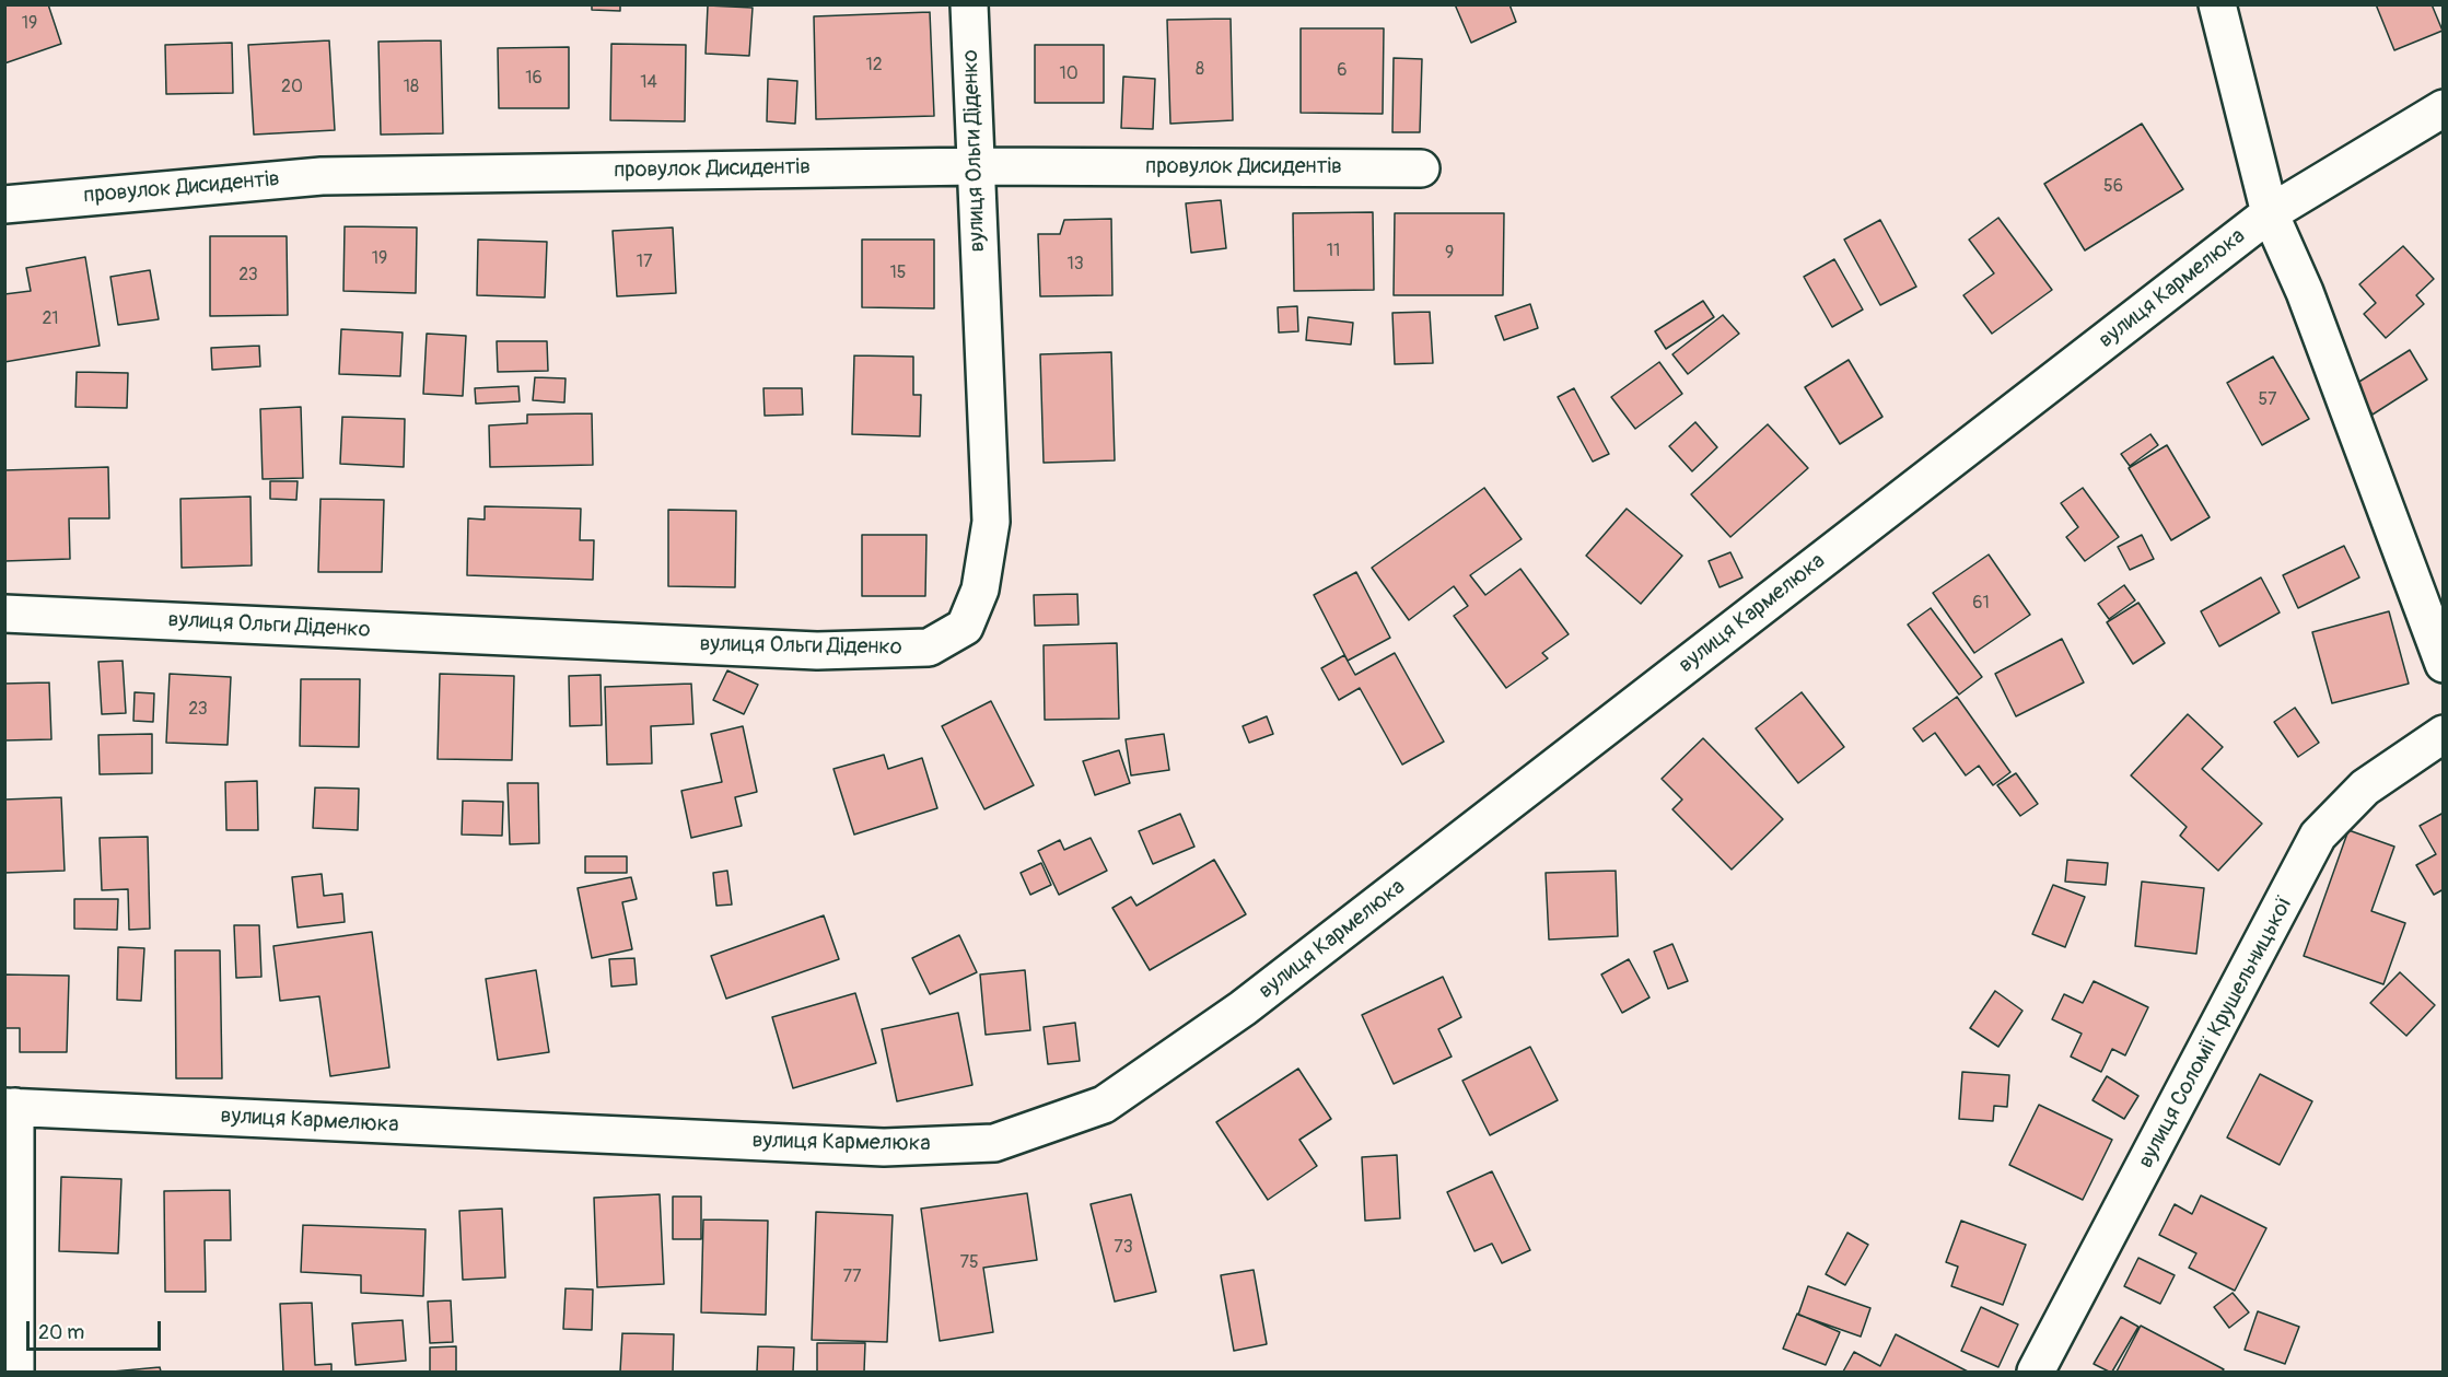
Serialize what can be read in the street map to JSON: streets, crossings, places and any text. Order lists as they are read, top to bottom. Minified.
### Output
{"streets":{"street":["вулиця Ольги Діденко","провулок Дисидентів","вулиця Кармелюка","вулиця Соломії Крушельницької"]},"crossings":[["вулиця Ольги Діденко","провулок Дисидентів"]],"house_numbers":["19","12","8","6","10","16","14","20","18","56","11","9","19","17","13","15","23","21","57","61","23","73","75","77"],"scale_bar":"20 m"}
